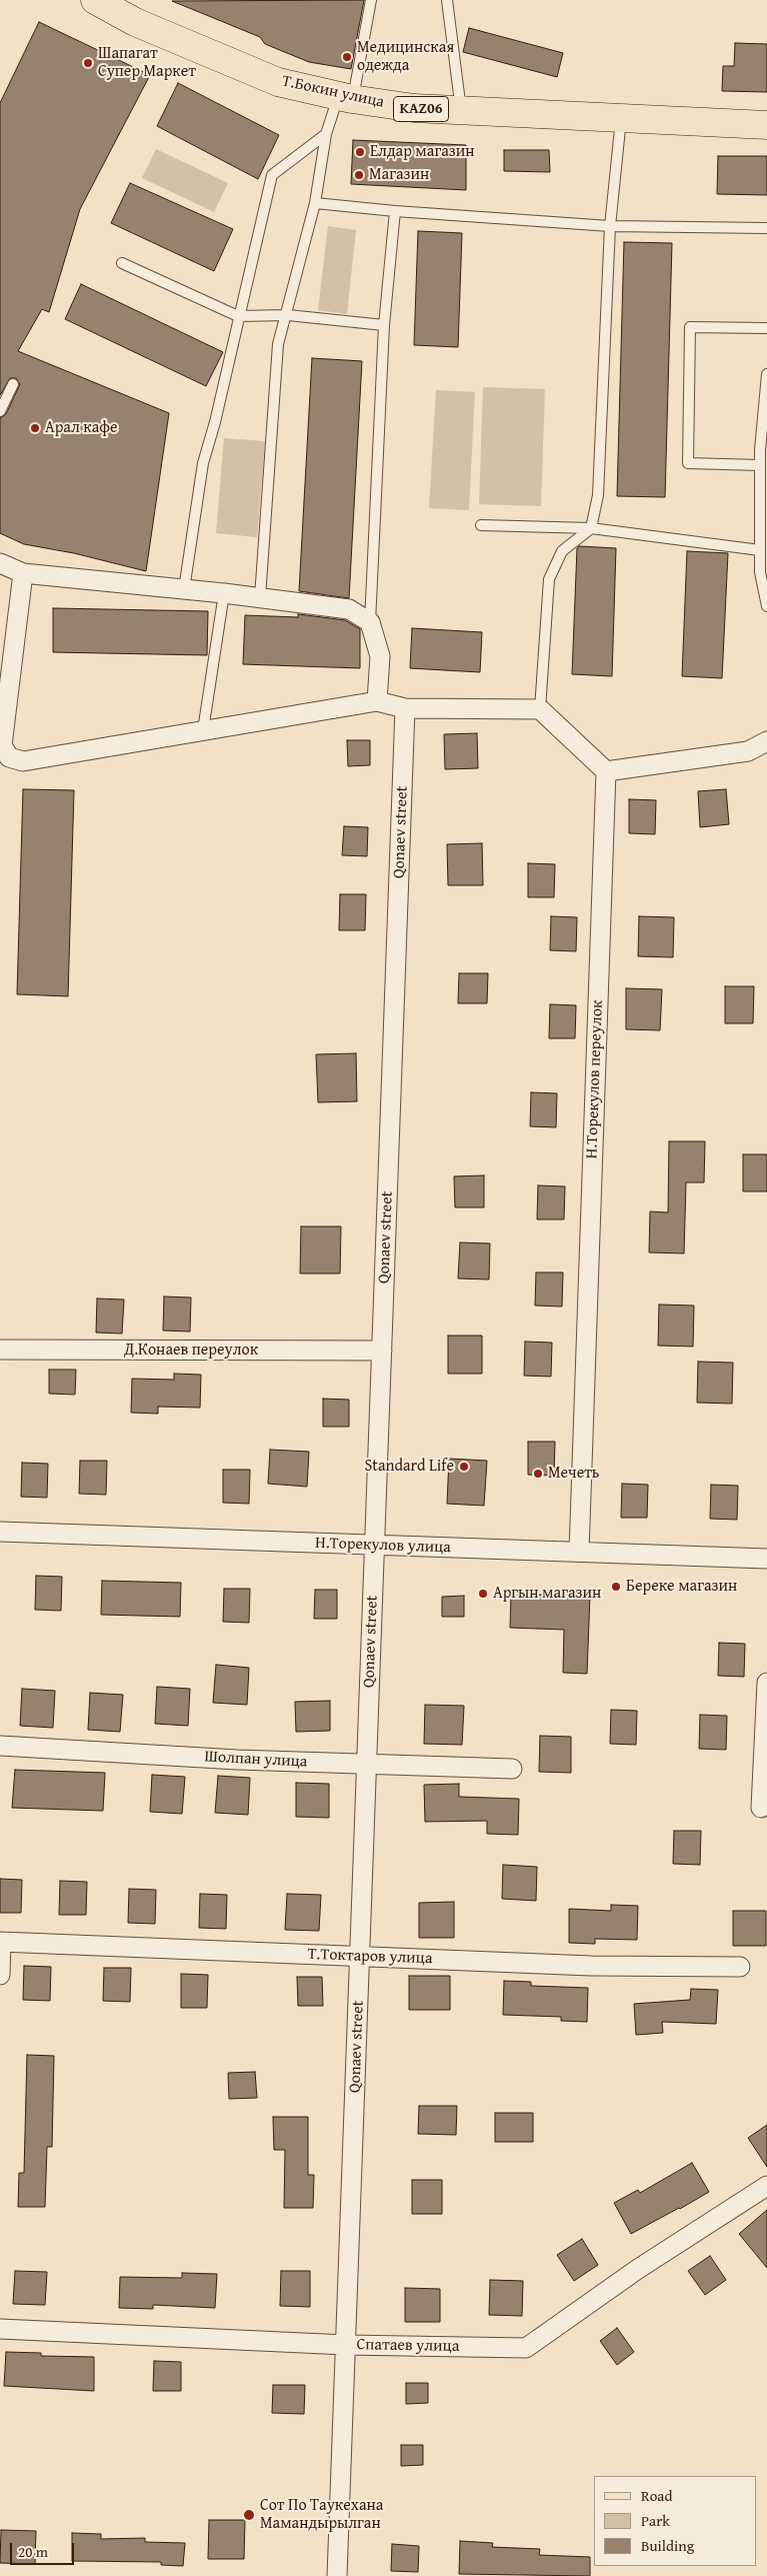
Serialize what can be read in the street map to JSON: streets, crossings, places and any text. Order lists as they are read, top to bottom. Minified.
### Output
{"streets":{"main road":["Т.Бокин улица","KАZ06"],"street":["Qonaev street","Н.Торекулов переулок","Д.Конаев переулок","Н.Торекулов улица","Шолпан улица","Т.Токтаров улица","Спатаев улица"]},"crossings":[["Qonaev street","Д.Конаев переулок"],["Qonaev street","Н.Торекулов улица"],["Qonaev street","Шолпан улица"],["Qonaev street","Т.Токтаров улица"],["Qonaev street","Спатаев улица"],["Н.Торекулов переулок","Н.Торекулов улица"]],"places":["Медицинская одежда","Шапагат Супер Маркет","Елдар магазин","Магазин","Арал кафе","Standard Life","Мечеть","Береке магазин","Аргын магазин","Сот По Таукехана Мамандырылган"],"legend":["Road","Park","Building"],"scale_bar":"20 m"}
